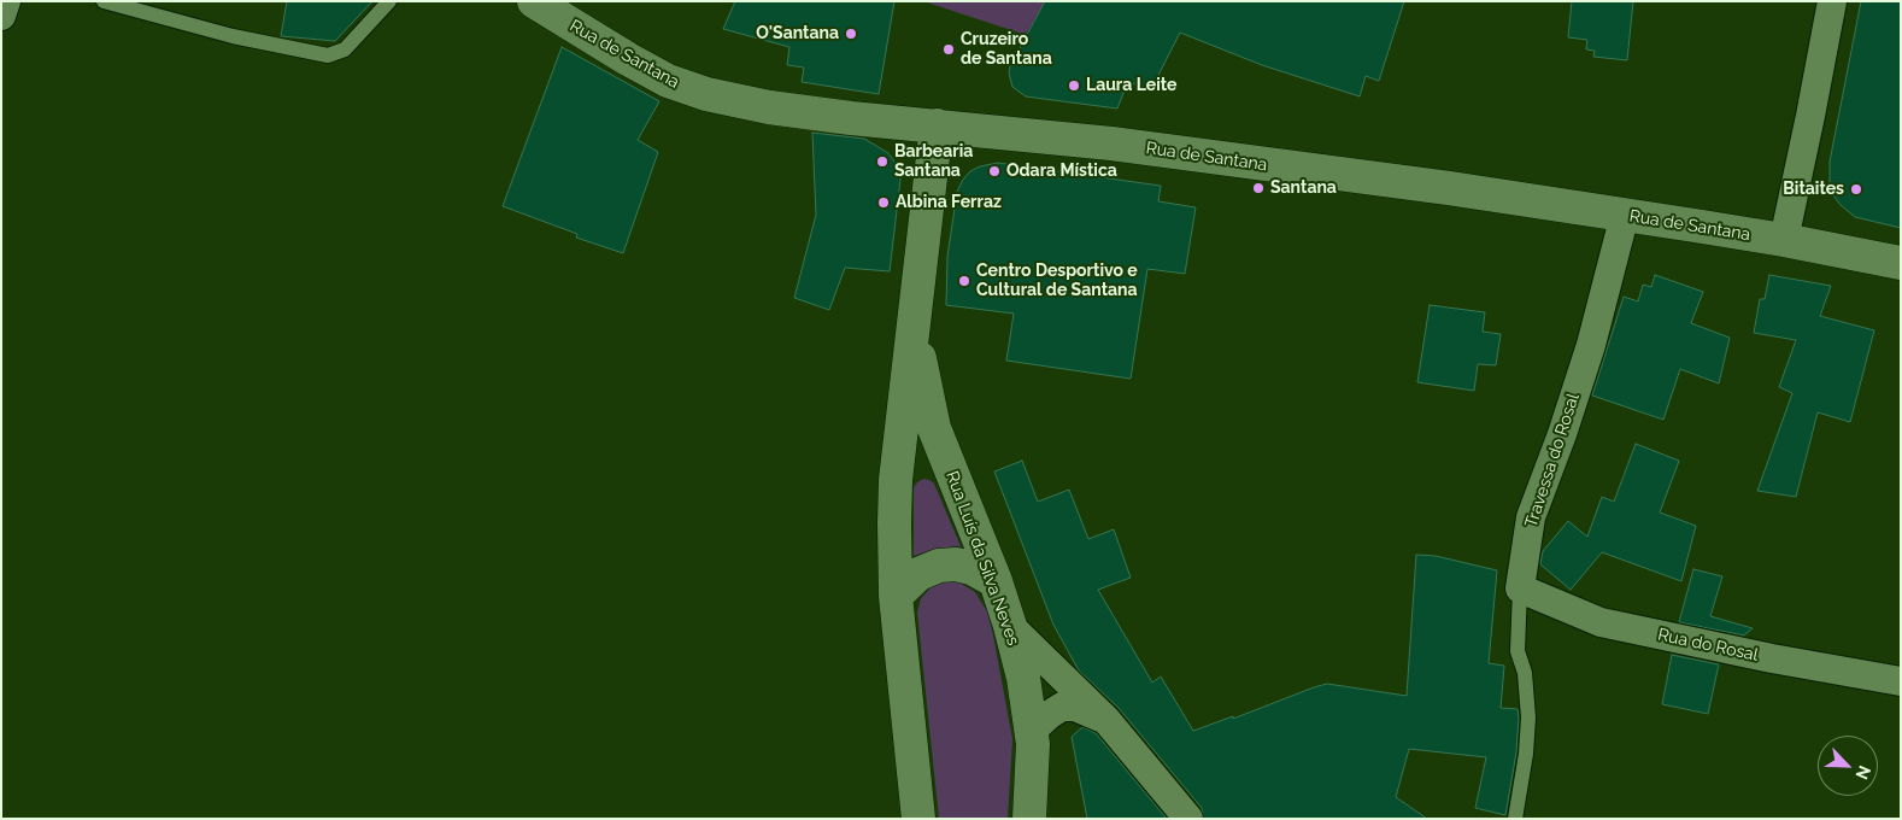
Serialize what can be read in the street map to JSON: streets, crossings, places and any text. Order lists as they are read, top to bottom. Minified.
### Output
{"streets":{"main road":["Rua de Santana","Rua Luís da Silva Neves"],"street":["Travessa do Rosal","Rua do Rosal"]},"crossings":[["Rua de Santana","Travessa do Rosal"],["Rua de Santana","Rua Luís da Silva Neves"],["Travessa do Rosal","Rua do Rosal"]],"places":["O'Santana","Cruzeiro de Santana","Laura Leite","Barbearia Santana","Odara Mística","Santana","Bitaites","Albina Ferraz","Centro Desportivo e Cultural de Santana"],"north":"bottom right"}
